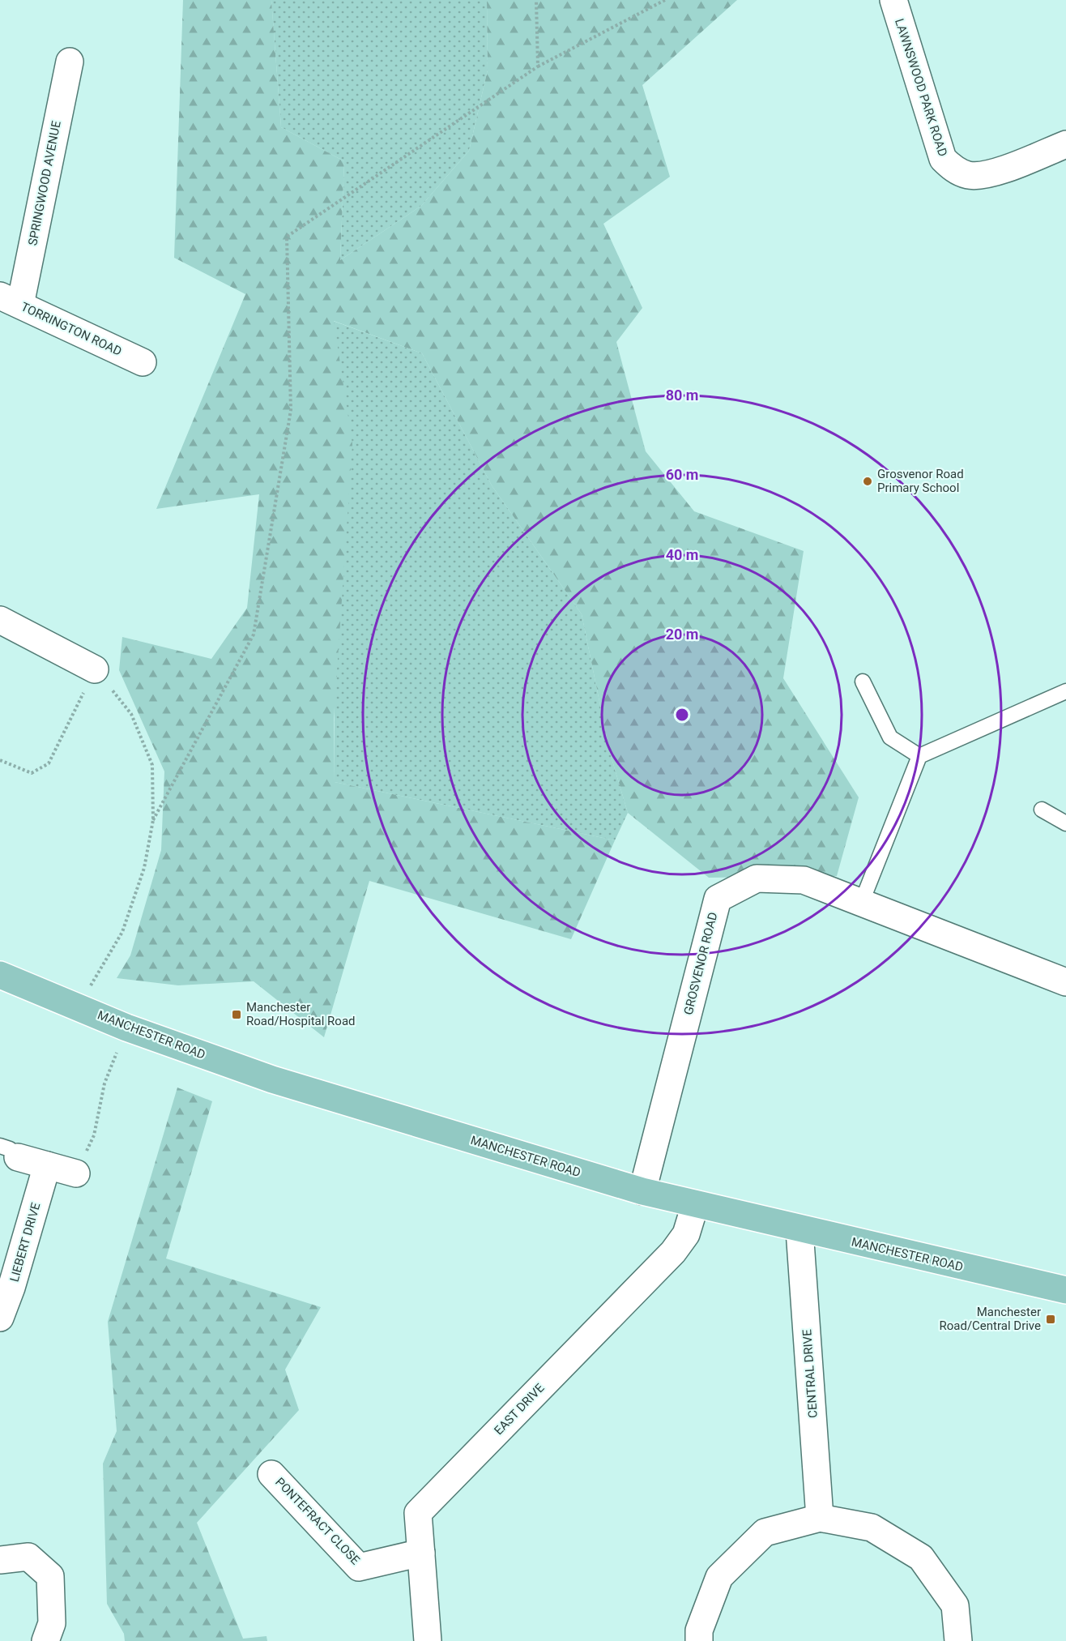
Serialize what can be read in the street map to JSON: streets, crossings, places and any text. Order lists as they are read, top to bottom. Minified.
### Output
{"streets":{"main road":["MANCHESTER ROAD"],"street":["LAWNSWOOD PARK ROAD","SPRINGWOOD AVENUE","TORRINGTON ROAD","GROSVENOR ROAD","LIEBERT DRIVE","CENTRAL DRIVE","EAST DRIVE","PONTEFRACT CLOSE"]},"crossings":[["SPRINGWOOD AVENUE","TORRINGTON ROAD"],["GROSVENOR ROAD","MANCHESTER ROAD"],["MANCHESTER ROAD","CENTRAL DRIVE"],["MANCHESTER ROAD","EAST DRIVE"],["EAST DRIVE","PONTEFRACT CLOSE"]],"places":{"other":["Grosvenor Road Primary School"],"transit":["Manchester Road/Hospital Road","Manchester Road/Central Drive"]},"rings":["80 m","60 m","40 m","20 m"]}
